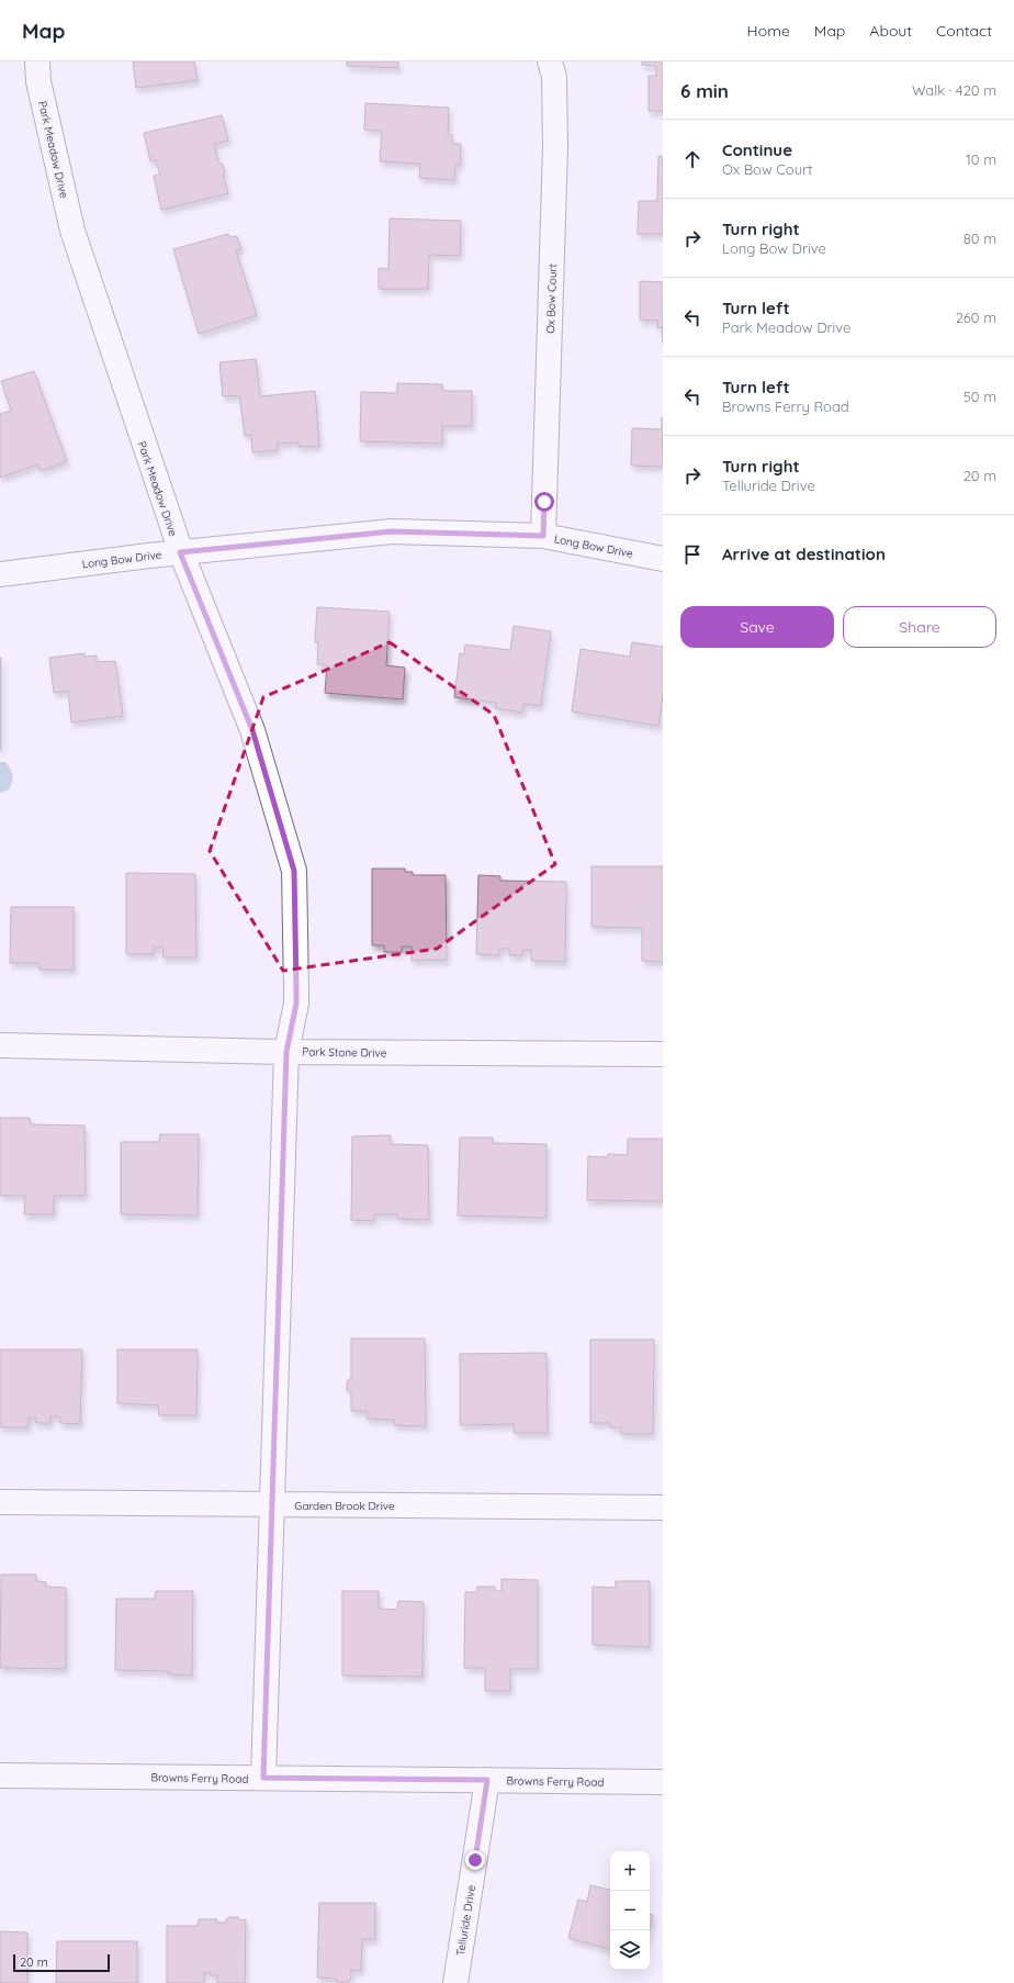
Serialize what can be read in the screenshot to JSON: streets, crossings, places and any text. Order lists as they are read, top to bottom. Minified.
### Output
{"streets":{"street":["Park Meadow Drive","Ox Bow Court","Long Bow Drive","Park Stone Drive","Garden Brook Drive","Browns Ferry Road","Telluride Drive"]},"crossings":[["Park Meadow Drive","Long Bow Drive"],["Park Meadow Drive","Park Stone Drive"],["Park Meadow Drive","Garden Brook Drive"],["Park Meadow Drive","Browns Ferry Road"],["Ox Bow Court","Long Bow Drive"],["Browns Ferry Road","Telluride Drive"]],"scale_bar":"20 m","page":{"header":"Map","nav":["Home","Map","About","Contact"],"heading":["6 min","Walk · 420 m"],"list":[["Continue","Ox Bow Court","10 m"],["Turn right","Long Bow Drive","80 m"],["Turn left","Park Meadow Drive","260 m"],["Turn left","Browns Ferry Road","50 m"],["Turn right","Telluride Drive","20 m"],"Arrive at destination"],"buttons":["Save","Share"],"map_buttons":["+","−"],"scale":"20 m"}}
